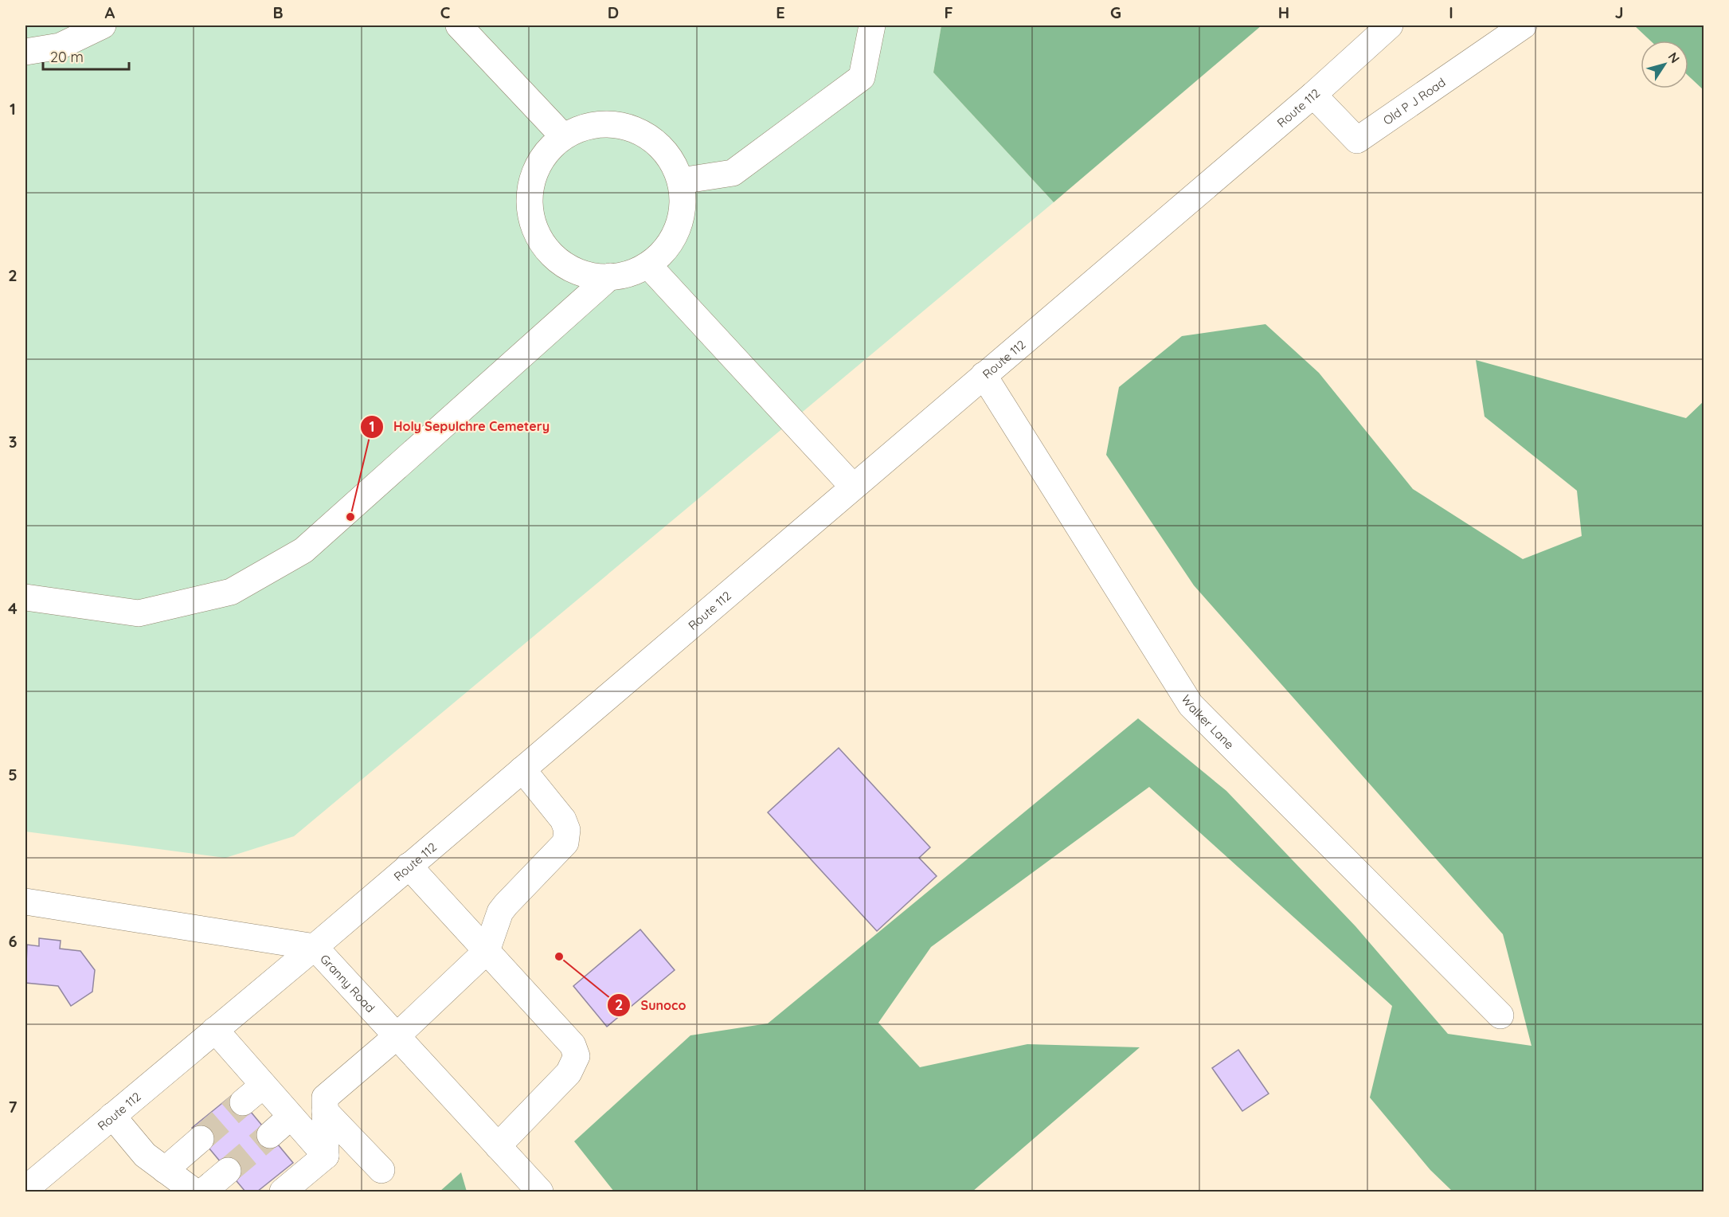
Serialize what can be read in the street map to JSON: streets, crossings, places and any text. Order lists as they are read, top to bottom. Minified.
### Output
{"streets":{"main road":["Old P J Road","Route 112","Walker Lane","Granny Road"]},"crossings":[["Old P J Road","Route 112"],["Route 112","Walker Lane"],["Route 112","Granny Road"]],"places":["Holy Sepulchre Cemetery","Sunoco"],"scale_bar":"20 m","north":"top right","grid":{"columns":["A","B","C","D","E","F","G","H","I","J"],"rows":["1","2","3","4","5","6","7"]}}
